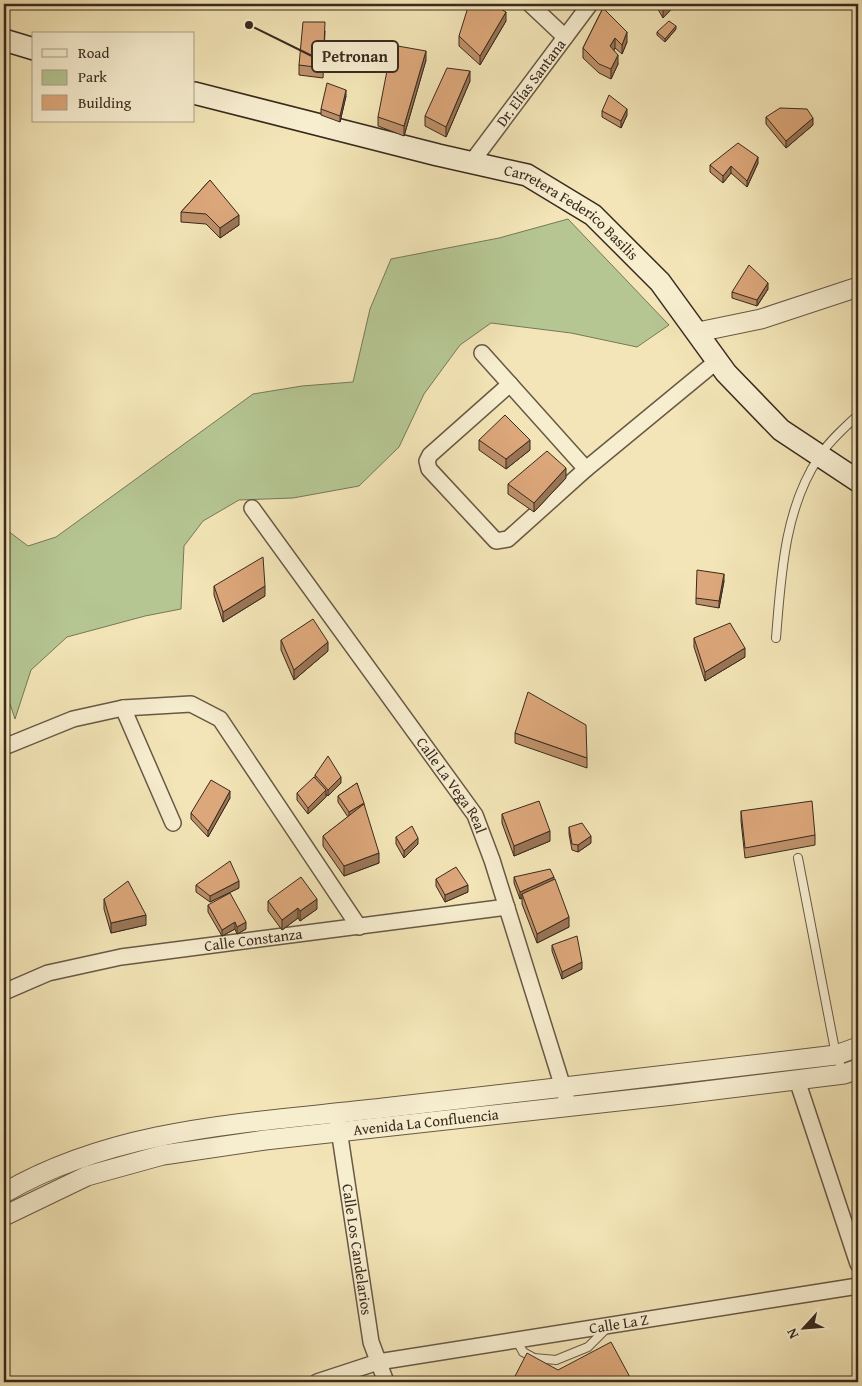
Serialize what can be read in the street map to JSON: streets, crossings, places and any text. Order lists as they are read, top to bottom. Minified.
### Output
{"streets":{"main road":["Carretera Federico Basilis"],"street":["Dr. Elías Santana","Calle La Vega Real","Calle Constanza","Avenida La Confluencia","Calle Los Candelarios","Calle La Z"]},"crossings":[["Dr. Elías Santana","Carretera Federico Basilis"],["Calle La Vega Real","Calle Constanza"],["Calle La Vega Real","Avenida La Confluencia"],["Avenida La Confluencia","Calle Los Candelarios"],["Calle Los Candelarios","Calle La Z"]],"places":["Petronan"],"legend":["Road","Park","Building"],"north":"bottom left"}
